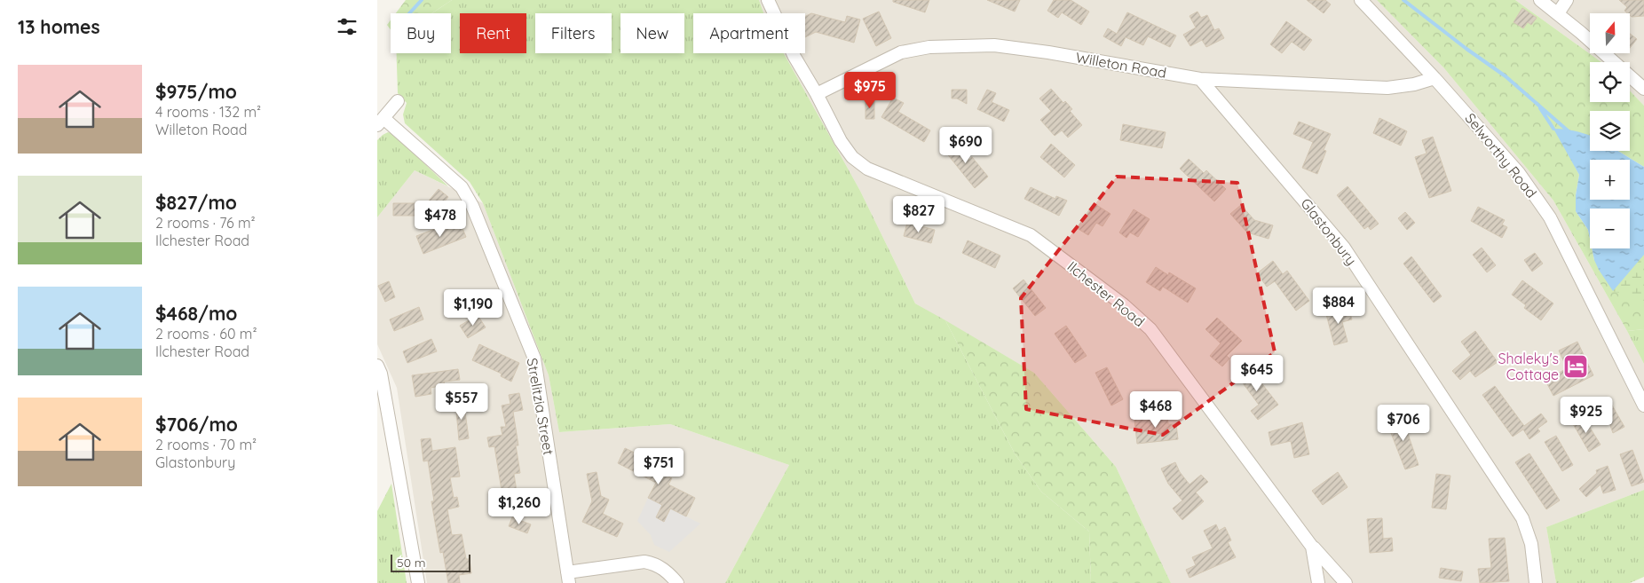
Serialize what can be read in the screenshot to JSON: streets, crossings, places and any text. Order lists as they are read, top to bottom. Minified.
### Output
{"streets":{"street":["Willeton Road","Selworthy Road","Glastonbury","Ilchester Road","Strelitzia Street"]},"crossings":[["Willeton Road","Selworthy Road"],["Willeton Road","Glastonbury"],["Willeton Road","Ilchester Road"]],"places":{"hotel":["Shaleky's Cottage"]},"scale_bar":"50 m","north":"top","page":{"heading":"13 homes","map_buttons":["+","−"],"chip":["Buy","Rent","Filters","New","Apartment"],"list":[{"name":"$975/mo","note":"4 rooms · 132 m² · Willeton Road"},{"name":"$827/mo","note":"2 rooms · 76 m² · Ilchester Road"},{"name":"$468/mo","note":"2 rooms · 60 m² · Ilchester Road"},{"name":"$706/mo","note":"2 rooms · 70 m² · Glastonbury"}],"price":["$975","$690","$827","$478","$884","$1,190","$645","$557","$468","$925","$706","$751","$1,260"],"scale":"50 m"}}
